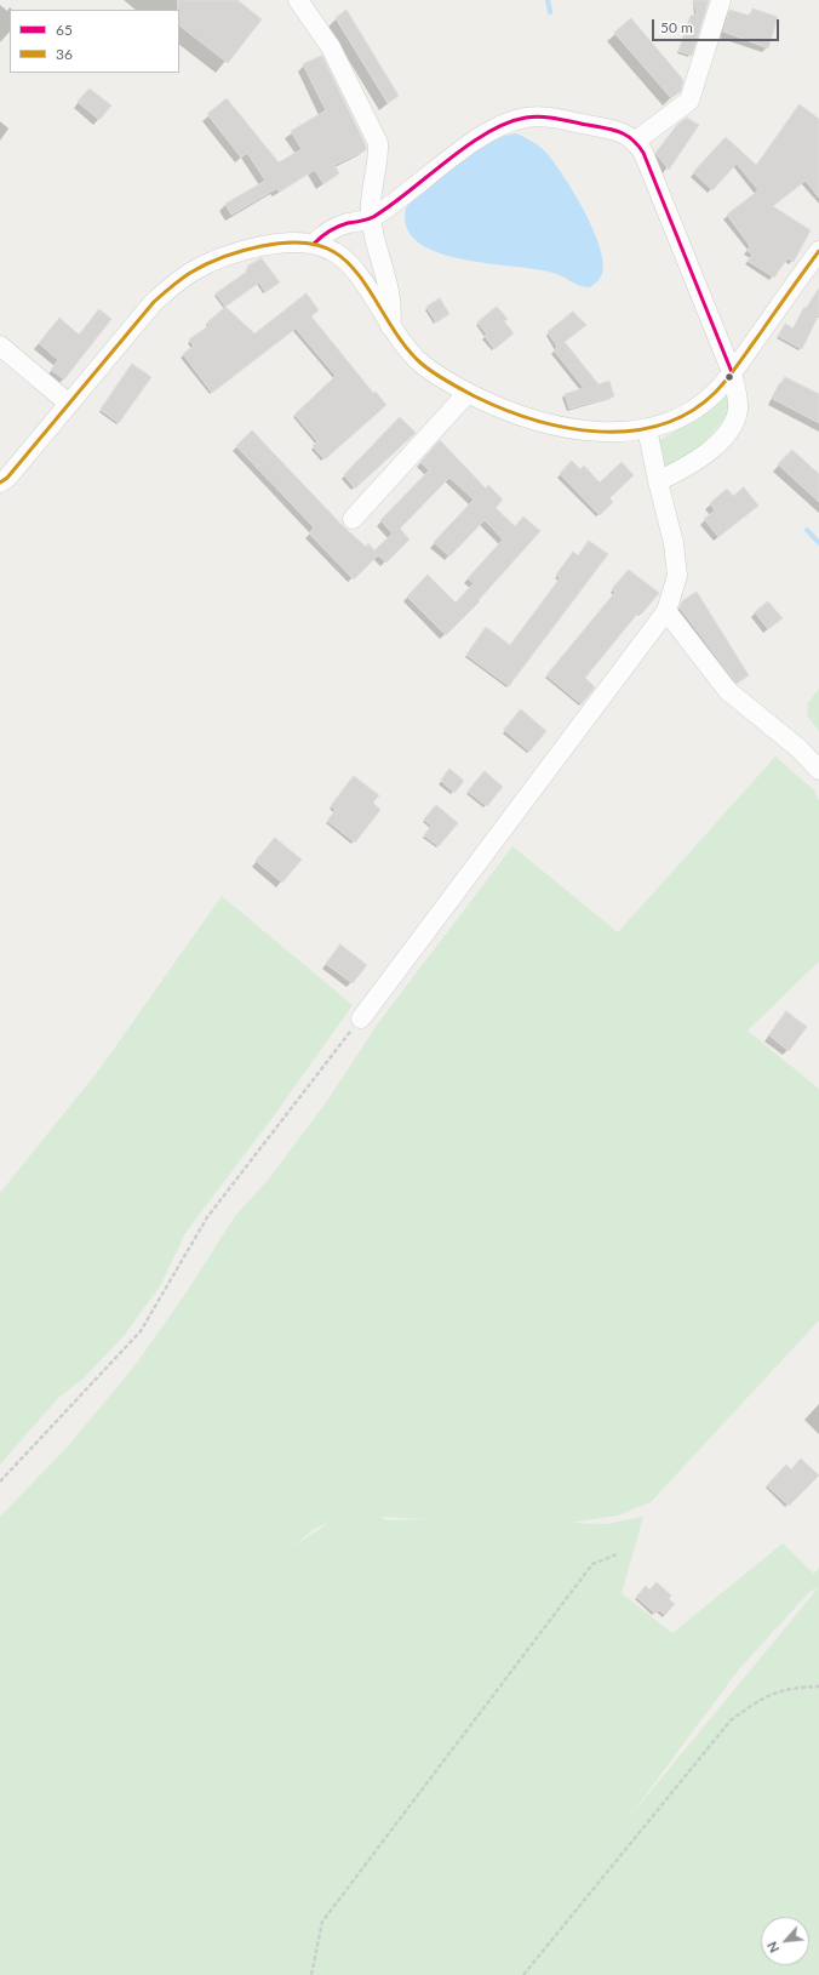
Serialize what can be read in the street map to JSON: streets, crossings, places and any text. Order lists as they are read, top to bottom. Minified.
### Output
{"lines":["transit line 65","transit line 36"],"legend":["65","36"],"scale_bar":"50 m","north":"bottom left"}
